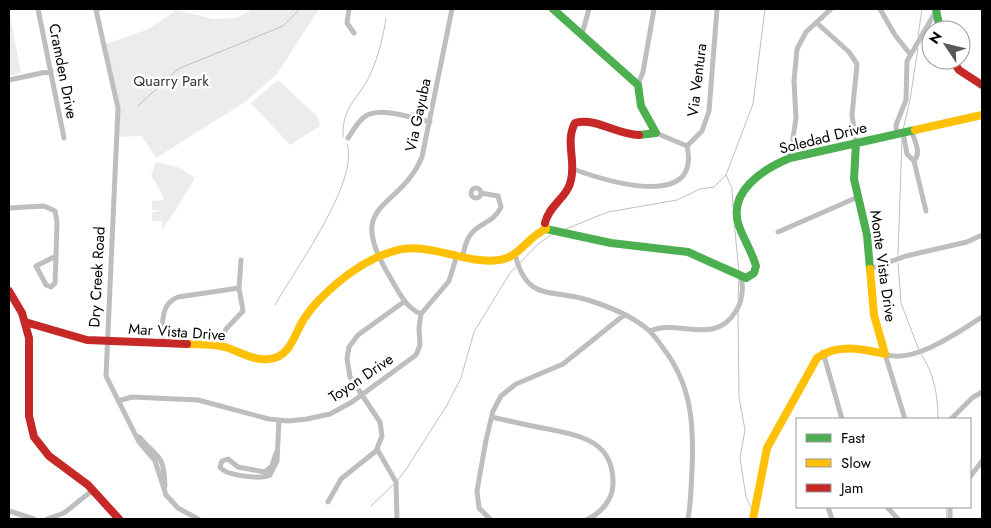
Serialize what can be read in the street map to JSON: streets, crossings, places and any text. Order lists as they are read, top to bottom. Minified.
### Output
{"streets":{"street":["Cramden Drive","Via Ventura","Via Gayuba","Soledad Drive","Monte Vista Drive","Dry Creek Road","Mar Vista Drive","Toyon Drive"]},"crossings":[["Via Gayuba","Mar Vista Drive"],["Via Gayuba","Toyon Drive"],["Soledad Drive","Monte Vista Drive"],["Dry Creek Road","Mar Vista Drive"],["Dry Creek Road","Toyon Drive"]],"parks":["Quarry Park"],"legend":["Fast","Slow","Jam"],"north":"top left"}
